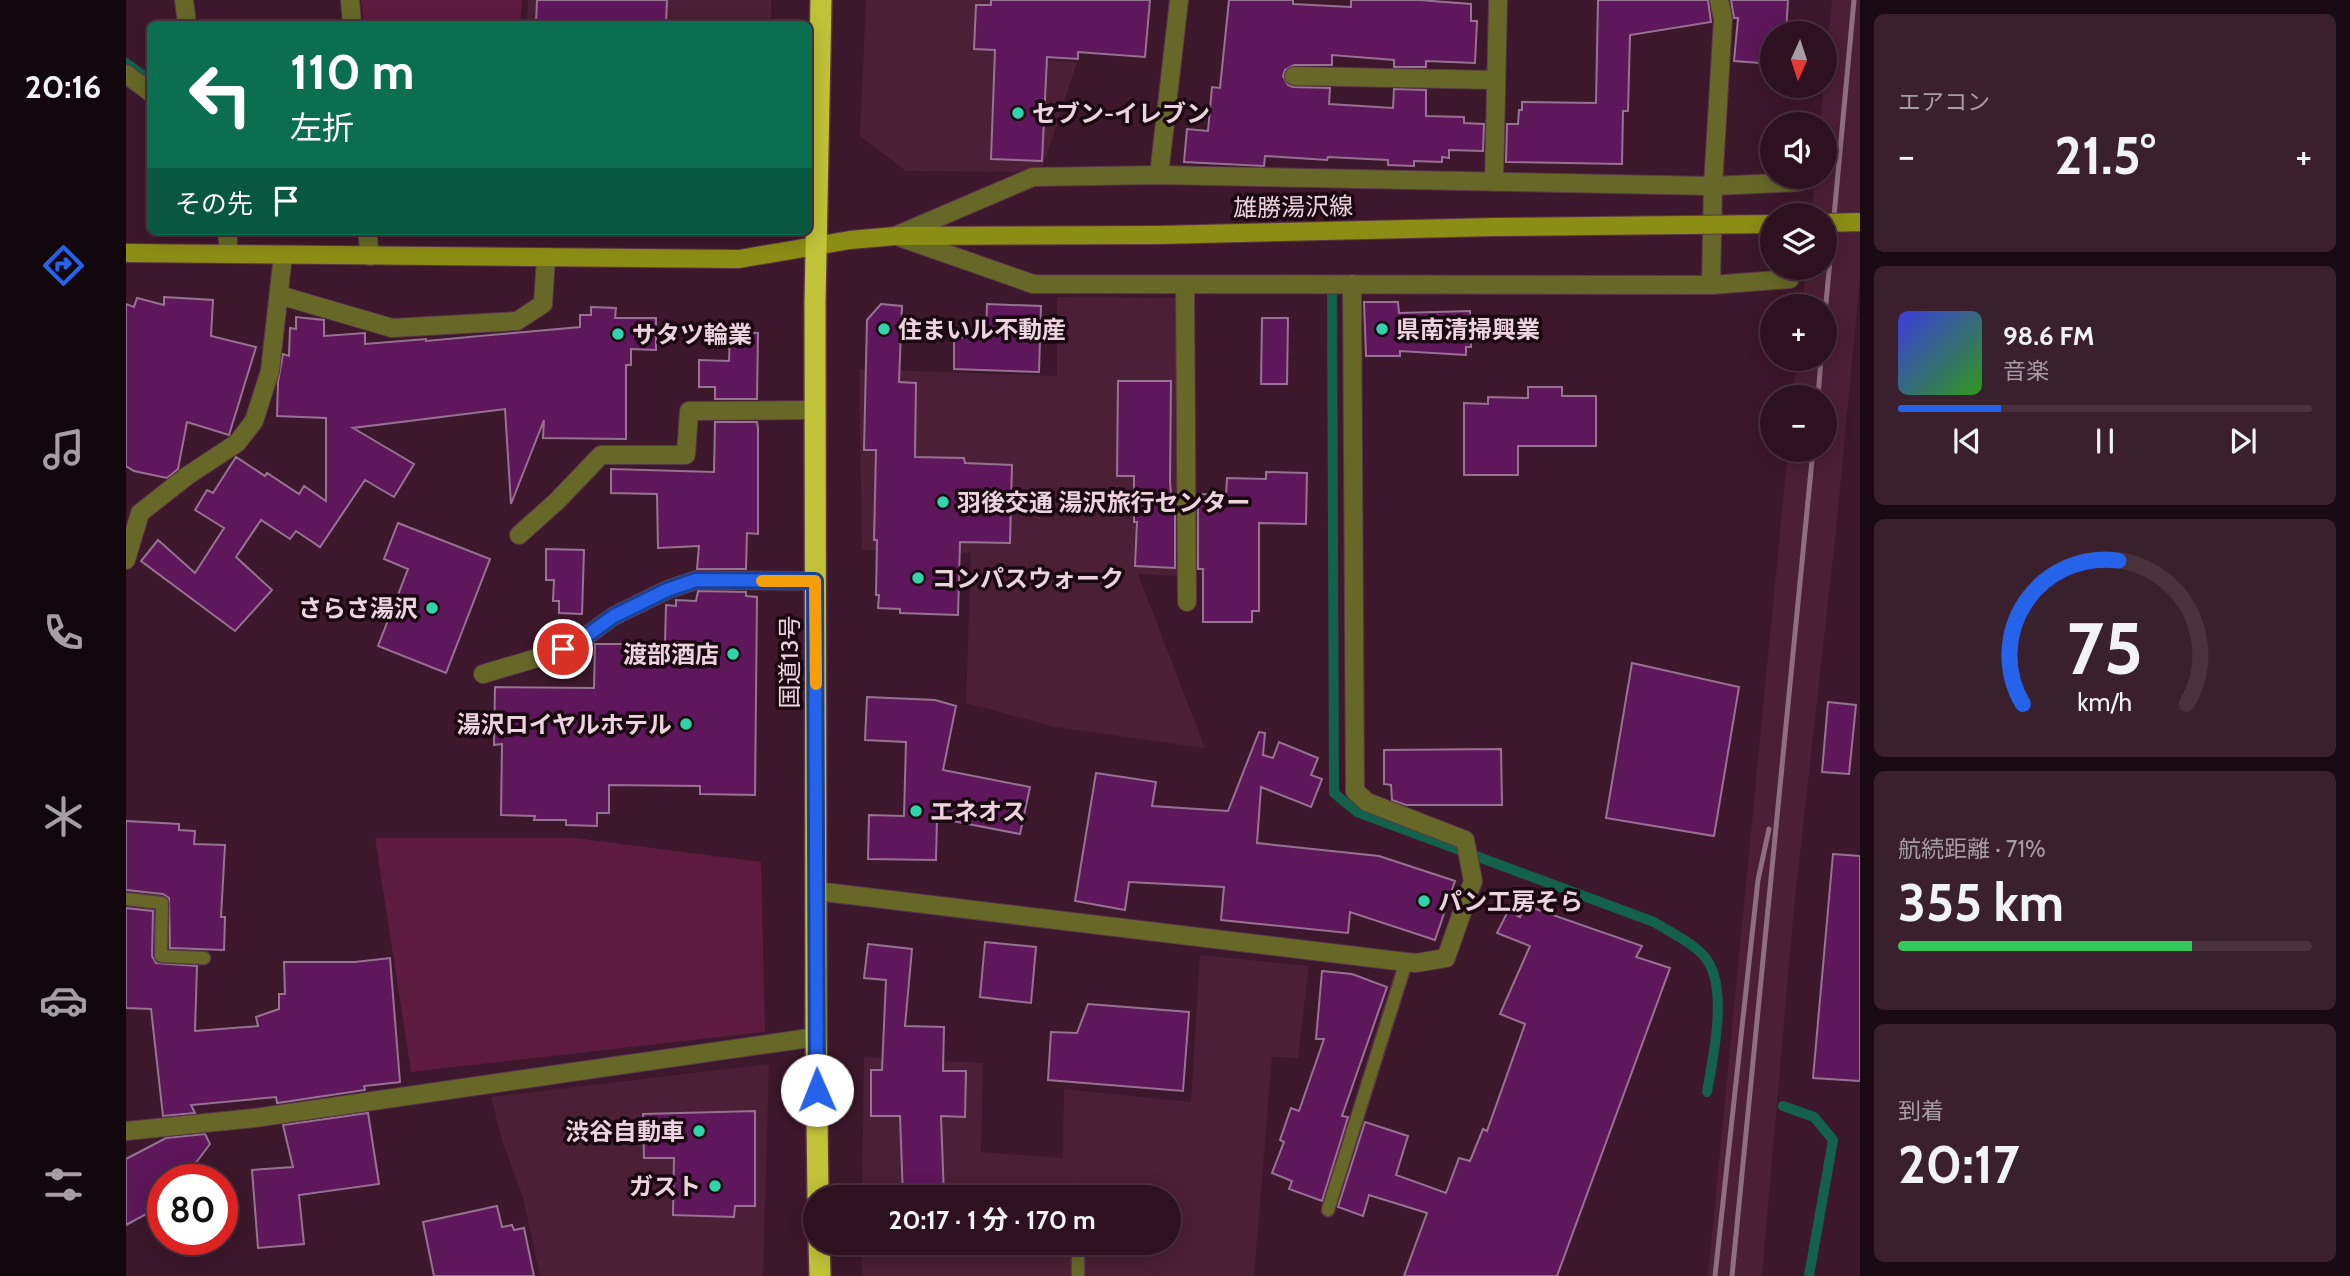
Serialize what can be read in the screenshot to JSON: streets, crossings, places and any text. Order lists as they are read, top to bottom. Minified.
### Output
{"streets":{"highway":["国道13号"],"main road":["雄勝湯沢線"]},"crossings":[["雄勝湯沢線","国道13号"]],"places":["セブン-イレブン","住まいル不動産","県南清掃興業","サタツ輪業","羽後交通 湯沢旅行センター","コンパスウォーク","さらさ湯沢","渡部酒店","湯沢ロイヤルホテル","エネオス","パン工房そら","渋谷自動車","ガスト"],"north":"bottom","page":{"tabs":"20:16","tile":["エアコン",["航続距離 · 71%","355 km"],["到着","20:17"]],"map_buttons":["+","−"],"turn":["110 m","左折"],"heat":["−","21.5°","+"],"then":"その先","song":["98.6 FM","音楽"],"limit":"80","trip":"20:17 · 1 分 · 170 m","gauge":["75","km/h"]}}
